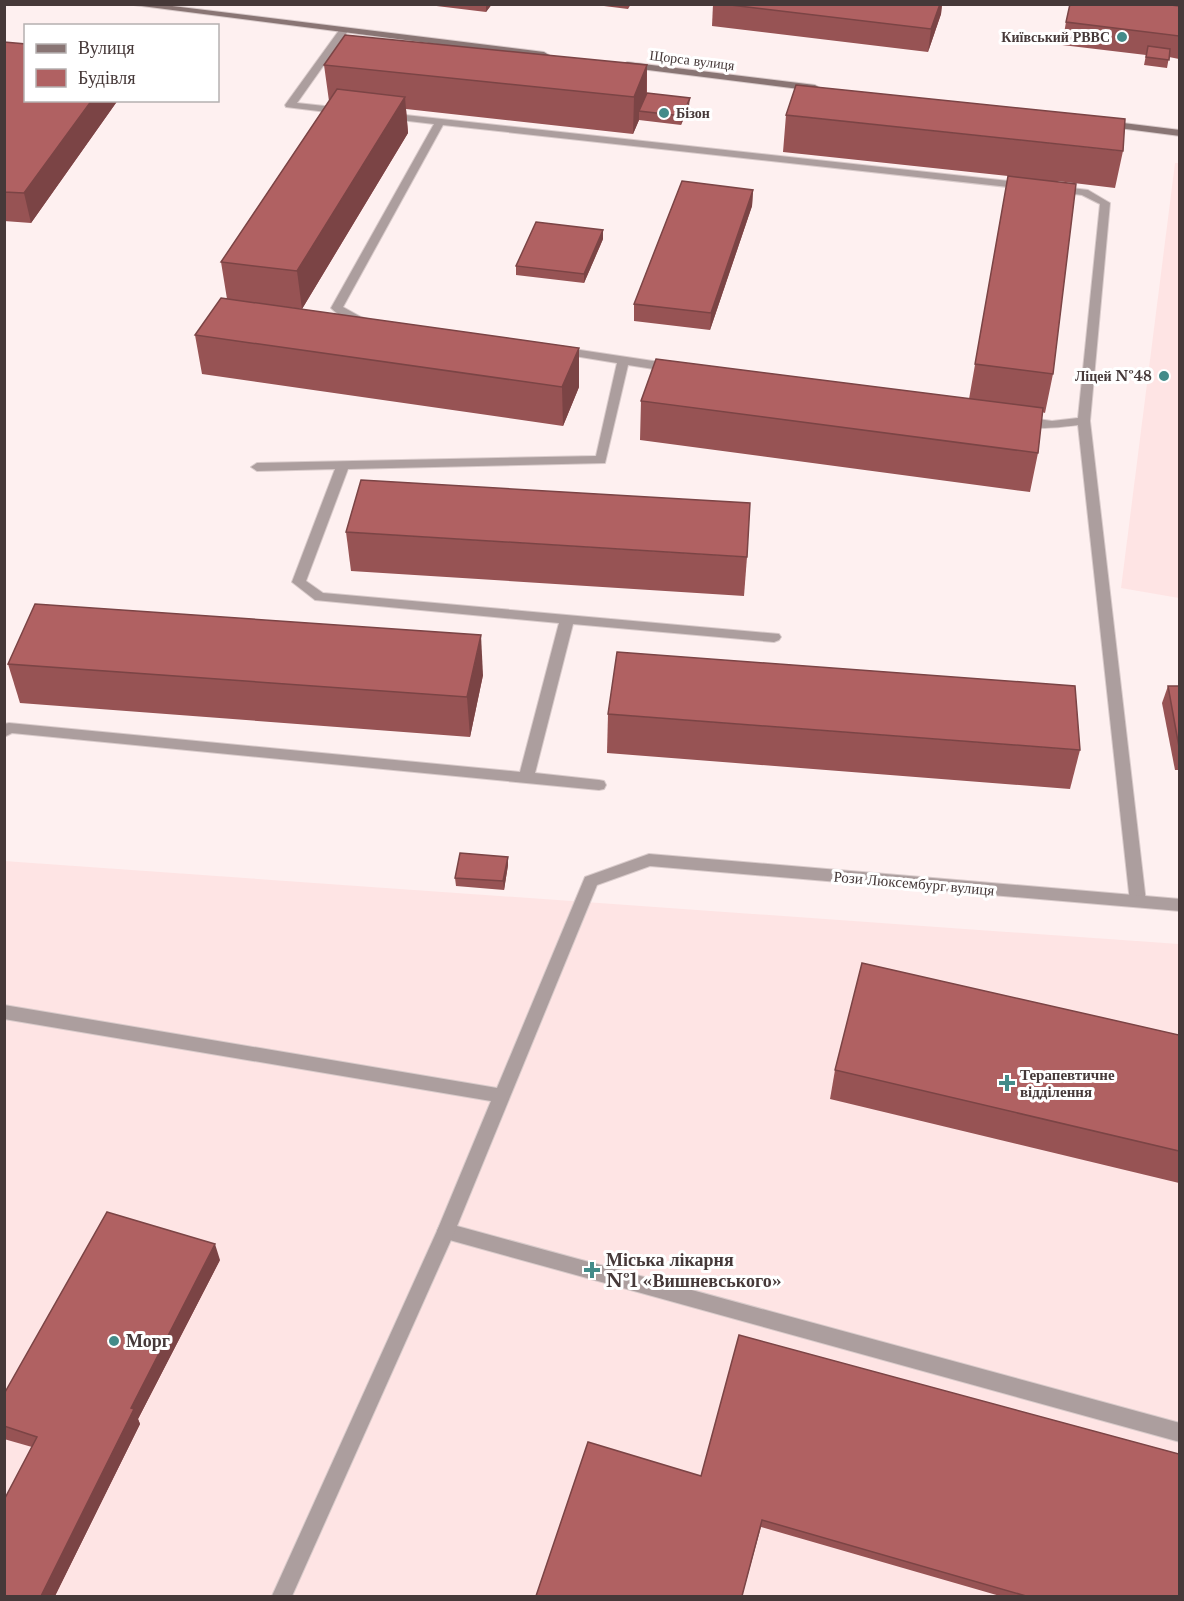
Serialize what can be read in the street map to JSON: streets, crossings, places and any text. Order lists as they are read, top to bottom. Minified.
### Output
{"streets":{"street":["Щорса вулиця","Рози Люксембург вулиця"]},"places":{"other":["Київський РВВС","Бізон","Ліцей №48","Морг"],"health":["Терапевтичне відділення","Міська лікарня №1 «Вишневського»"]},"legend":["Вулиця","Будівля"]}
